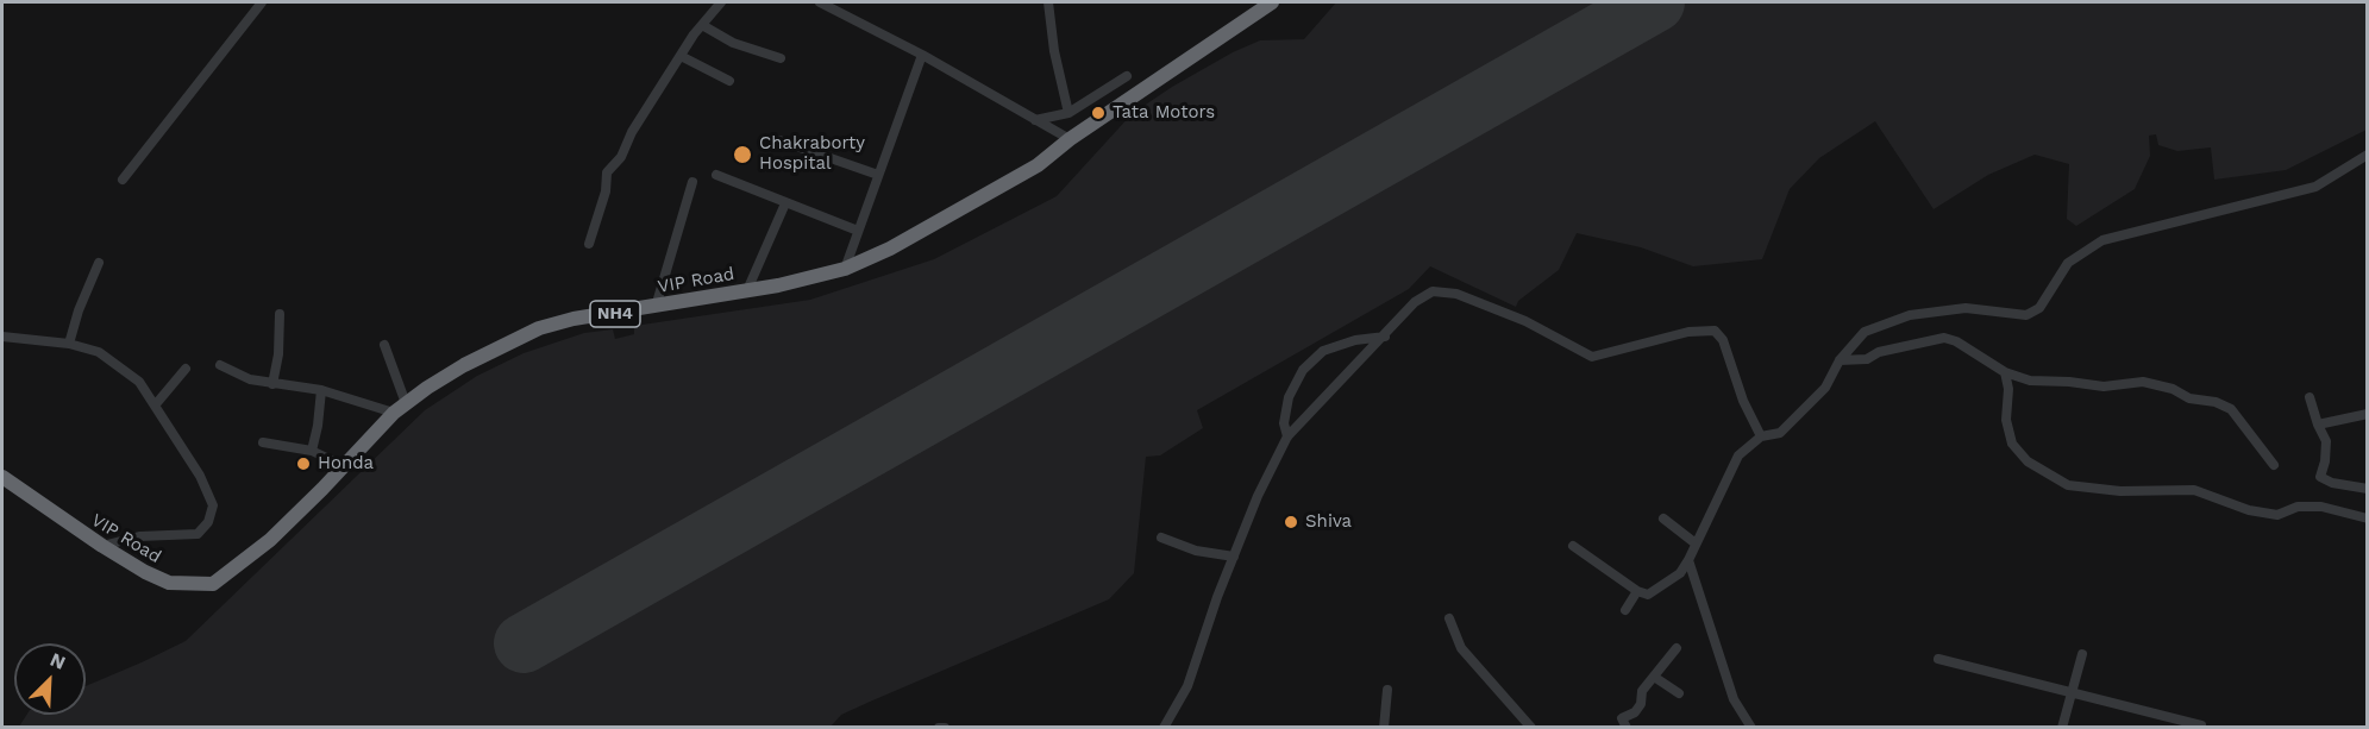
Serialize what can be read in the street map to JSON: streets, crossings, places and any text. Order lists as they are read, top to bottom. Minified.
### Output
{"streets":{"highway":["VIP Road","NH4"]},"places":["Tata Motors","Chakraborty Hospital","Honda","Shiva"],"north":"top right"}
